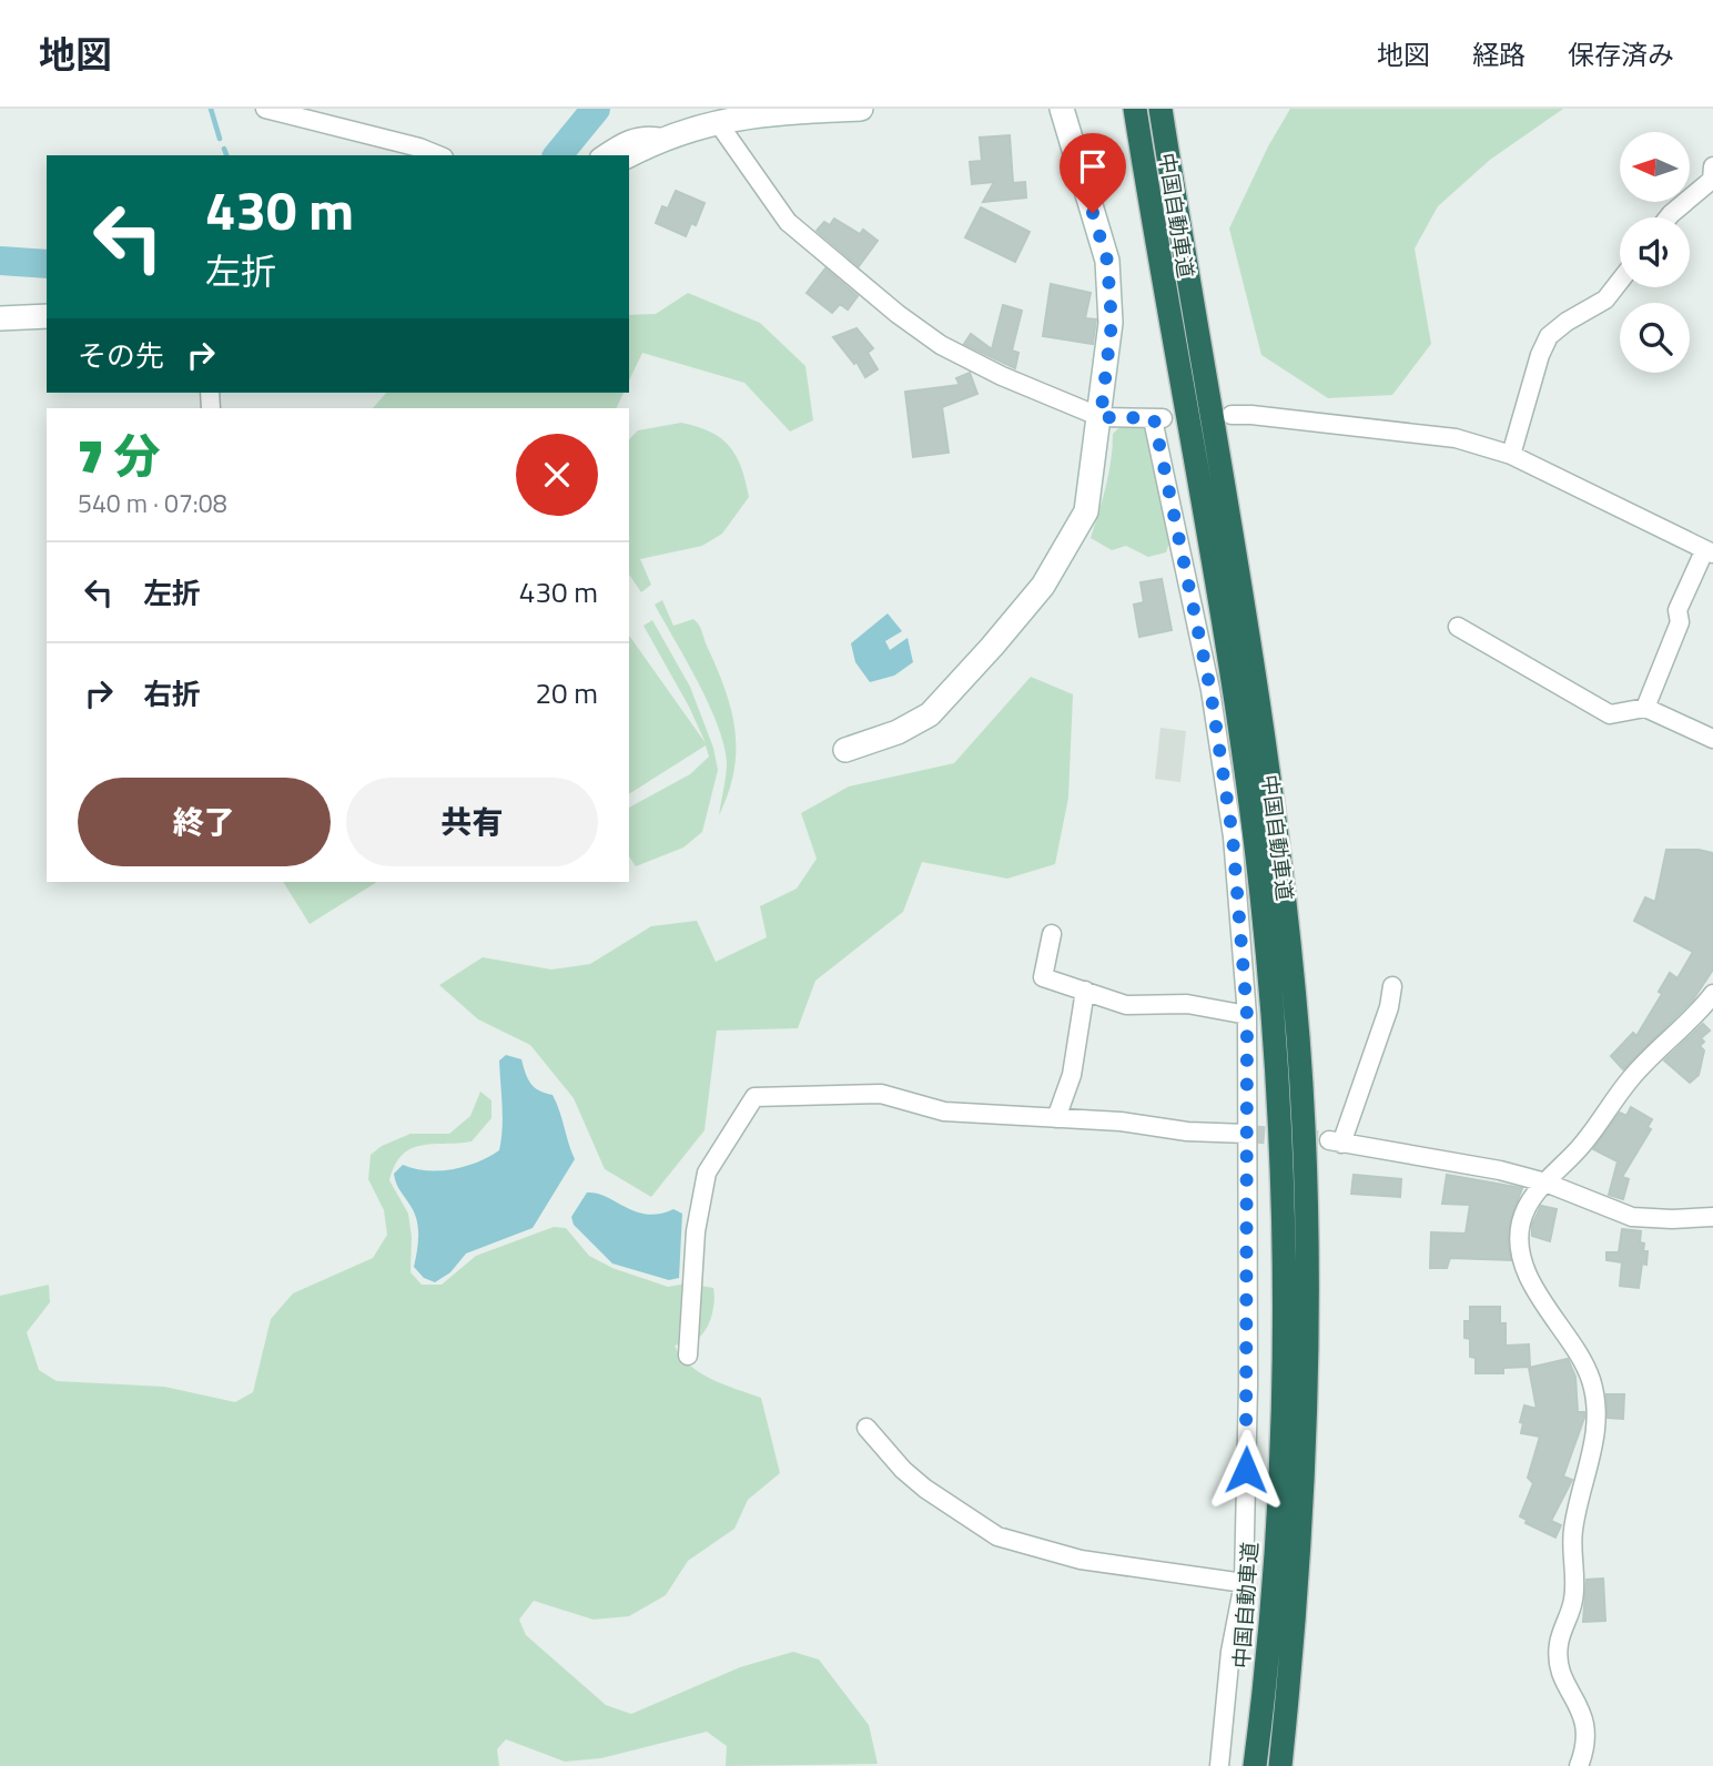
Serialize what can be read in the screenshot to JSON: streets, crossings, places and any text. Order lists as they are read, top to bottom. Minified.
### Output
{"streets":{"highway":["中国自動車道"]},"north":"left","page":{"header":"地図","nav":["地図","経路","保存済み"],"turn":["430 m","左折"],"then":"その先","heading":["7 分","540 m · 07:08"],"list":[{"name":"左折","value":"430 m"},{"name":"右折","value":"20 m"}],"buttons":["終了","共有"]}}
